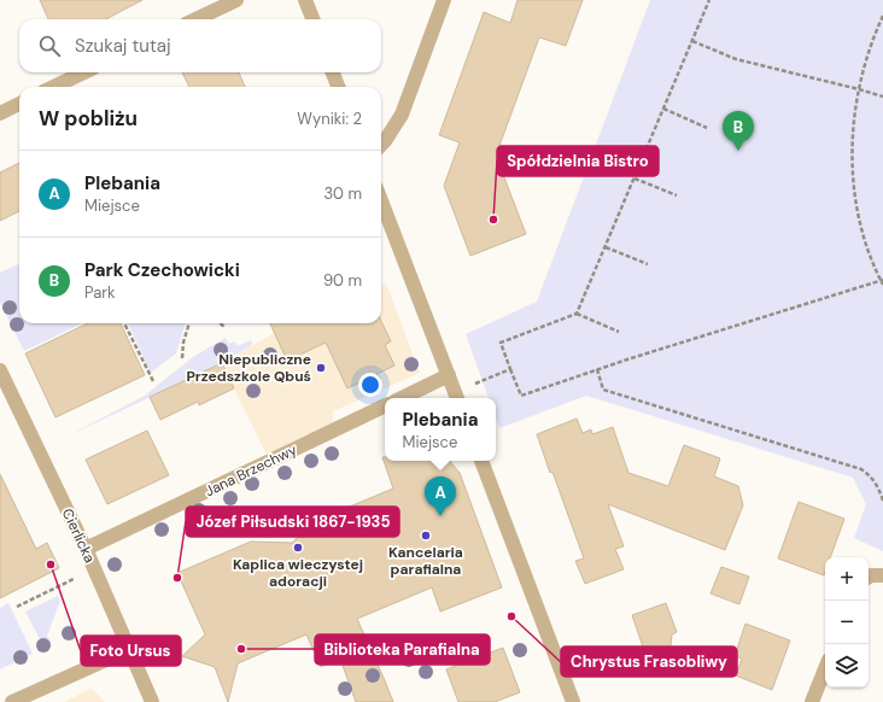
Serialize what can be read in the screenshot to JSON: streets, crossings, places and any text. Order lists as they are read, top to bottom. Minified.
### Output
{"streets":{"street":["Jana Brzechwy","Cierlicka"]},"crossings":[["Jana Brzechwy","Cierlicka"]],"places":["Spółdzielnia Bistro","Niepubliczne Przedszkole Qbuś","Kancelaria parafialna","Kaplica wieczystej adoracji","Foto Ursus","Józef Piłsudski 1867-1935","Chrystus Frasobliwy","Biblioteka Parafialna"],"page":{"search":"Szukaj tutaj","heading":["W pobliżu","Wyniki: 2"],"pins":["B","A"],"list":[{"mark":"A","name":"Plebania","note":"Miejsce","value":"30 m"},{"mark":"B","name":"Park Czechowicki","note":"Park","value":"90 m"}],"popup":["Plebania","Miejsce"],"map_buttons":["+","−"]}}
